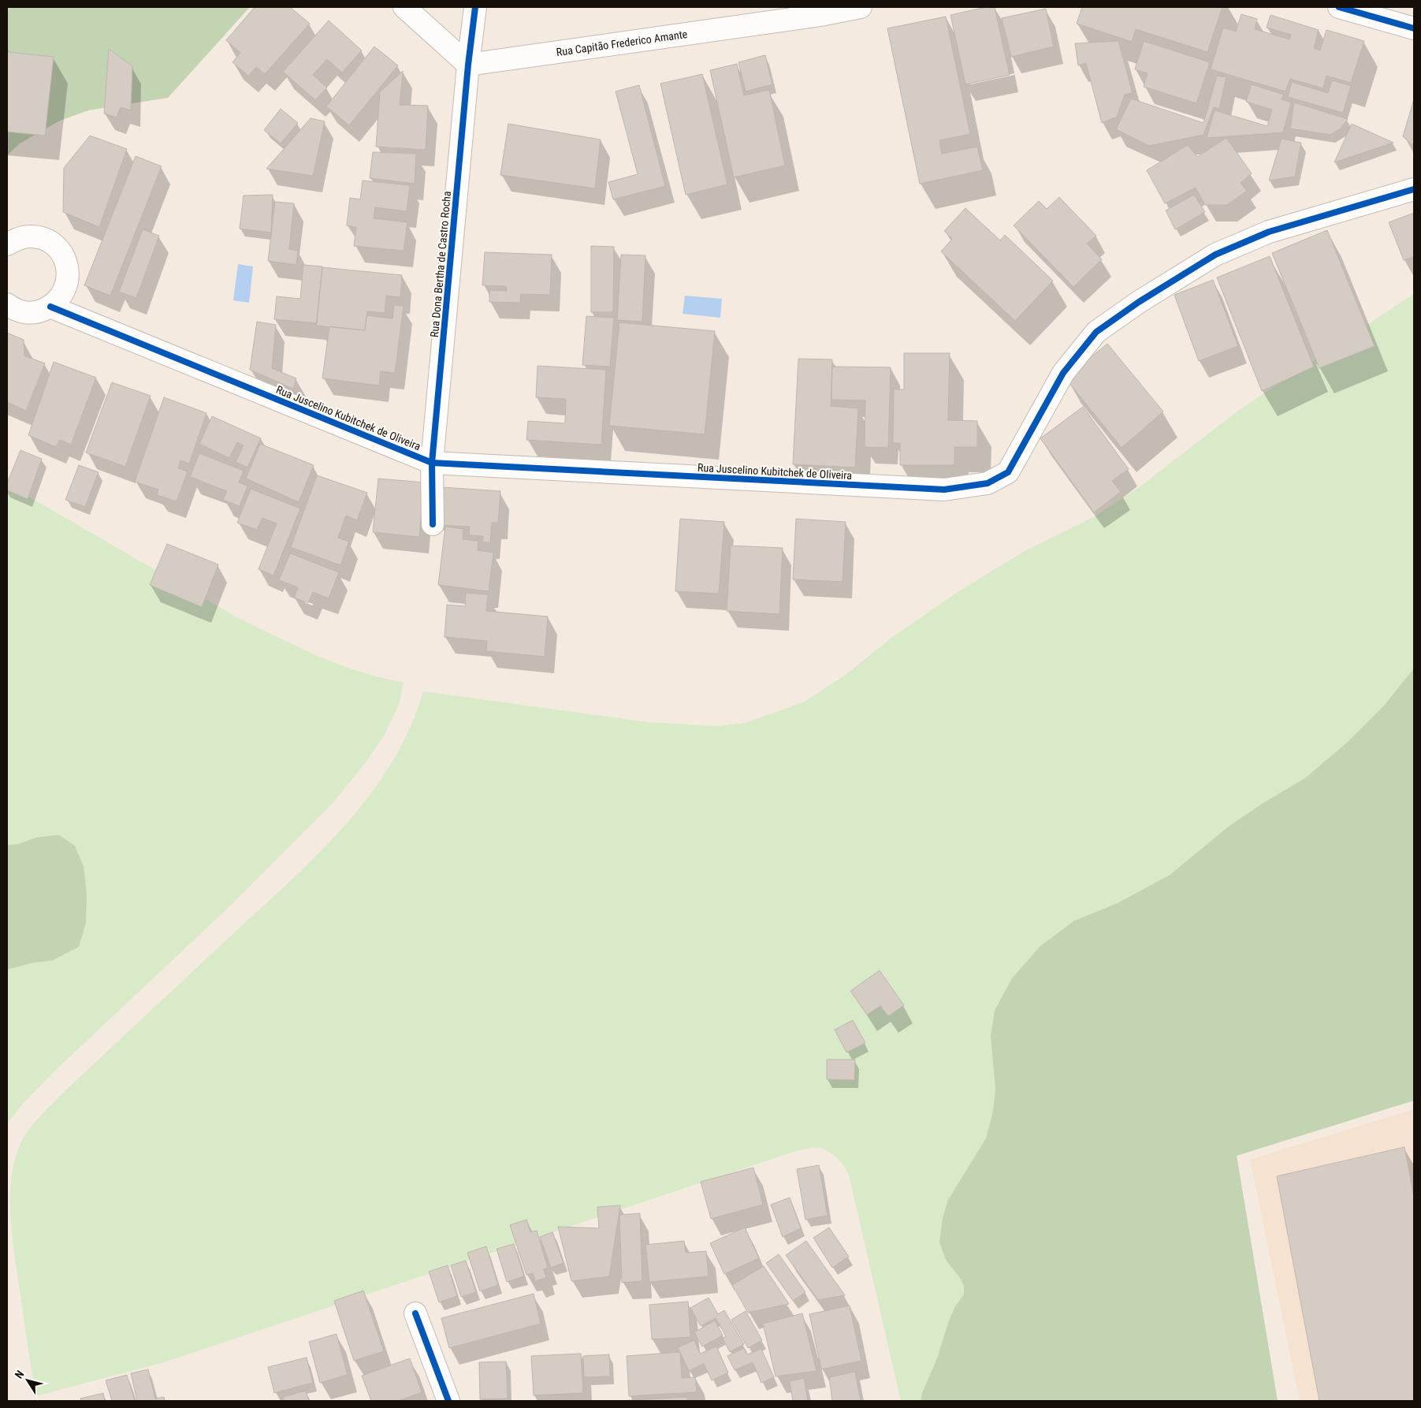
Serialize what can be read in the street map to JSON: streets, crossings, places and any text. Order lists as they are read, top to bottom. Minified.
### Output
{"streets":{"street":["Rua Capitão Frederico Amante","Rua Dona Bertha de Castro Rocha","Rua Juscelino Kubitchek de Oliveira"]},"crossings":[["Rua Capitão Frederico Amante","Rua Dona Bertha de Castro Rocha"],["Rua Dona Bertha de Castro Rocha","Rua Juscelino Kubitchek de Oliveira"]],"north":"top left"}
